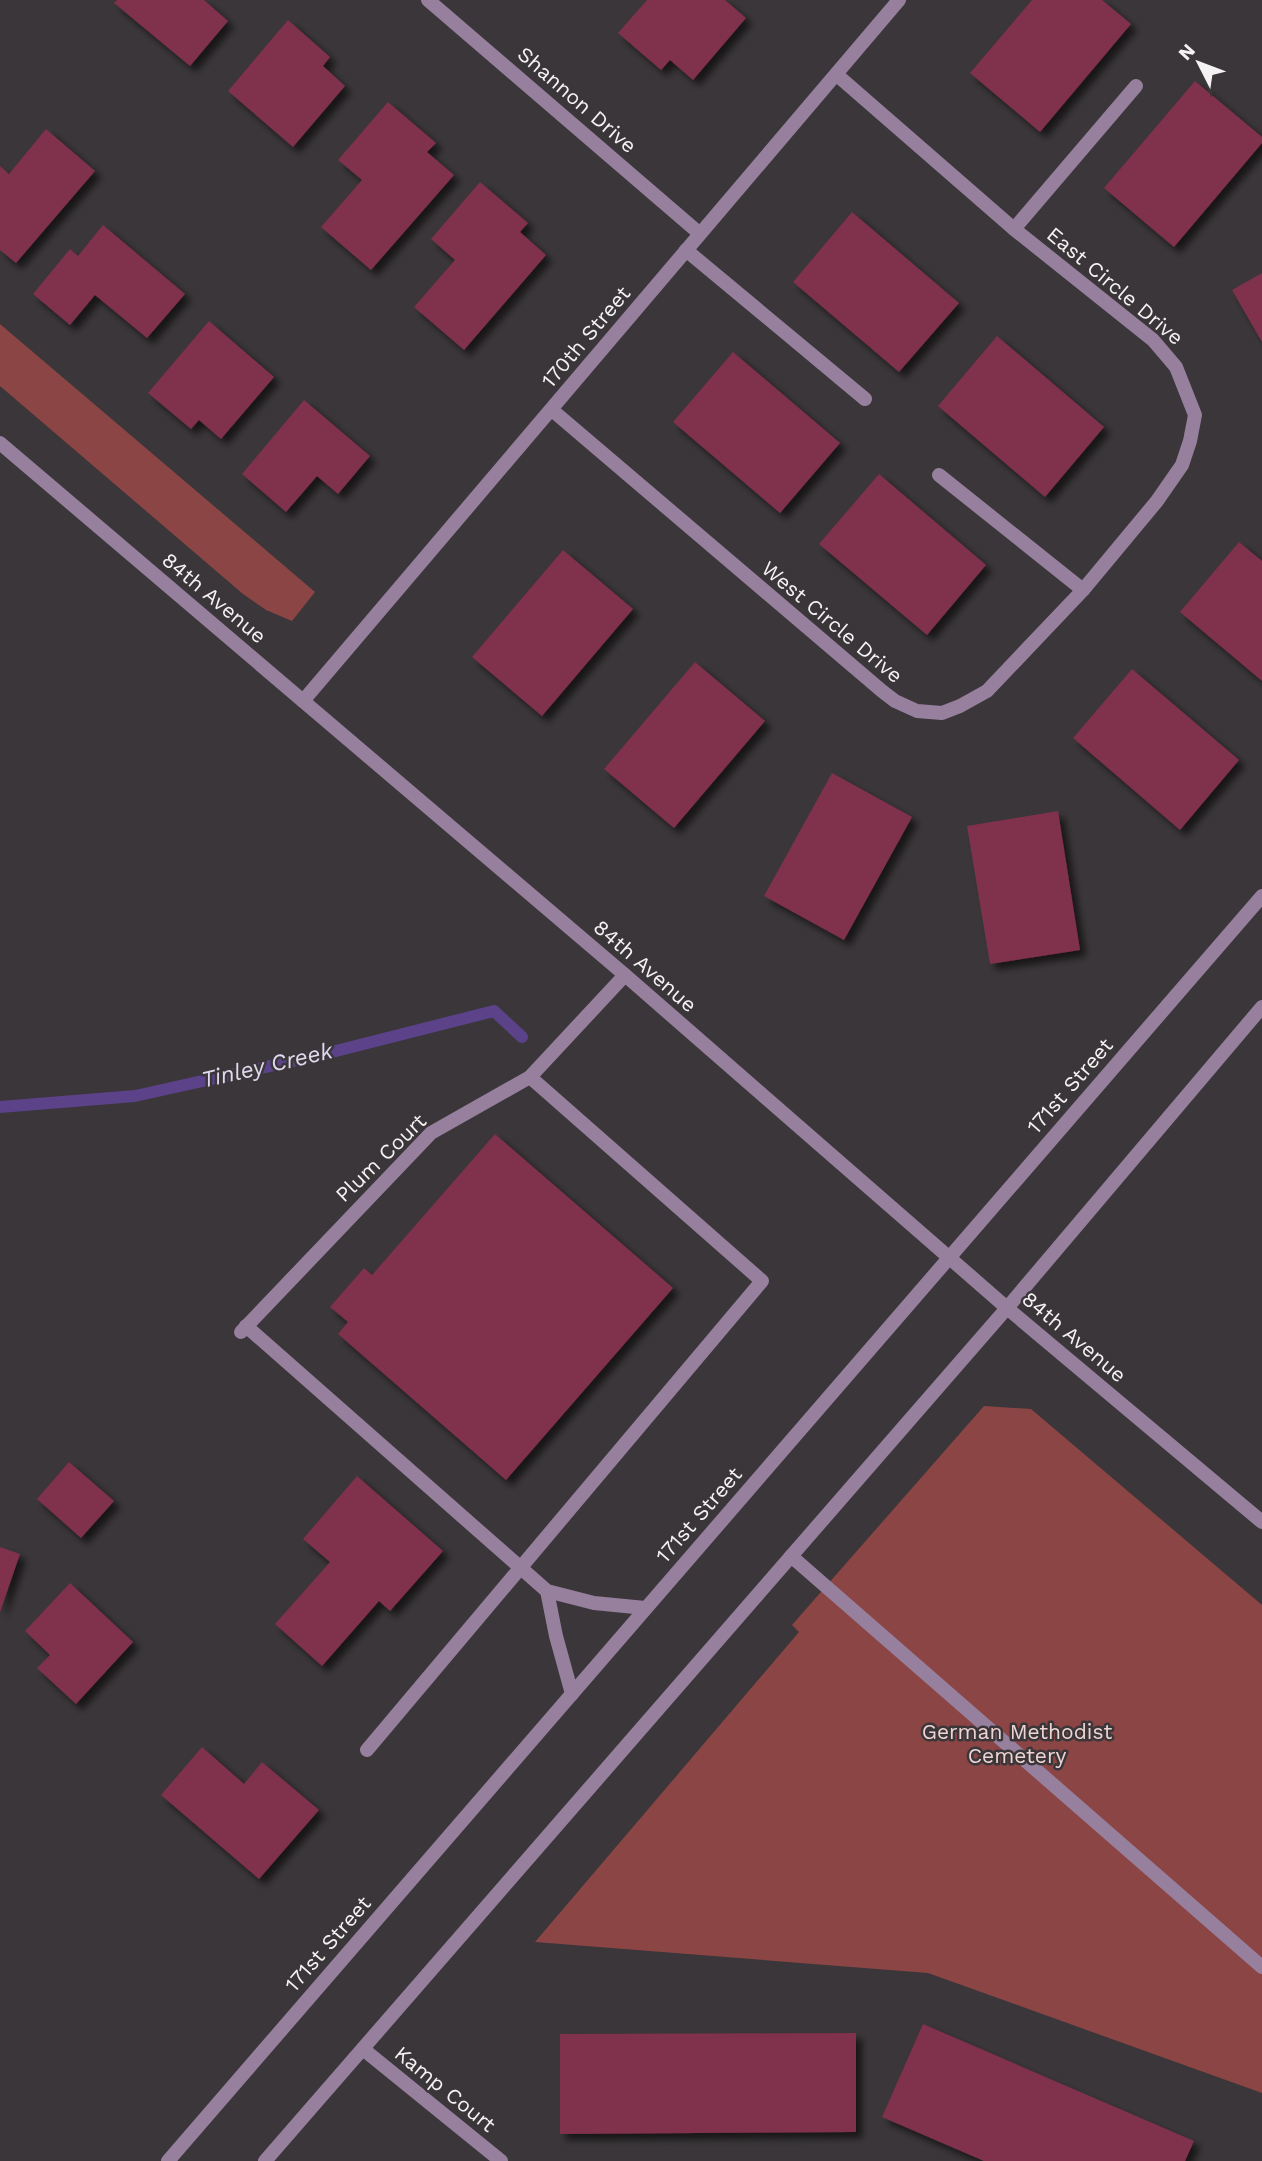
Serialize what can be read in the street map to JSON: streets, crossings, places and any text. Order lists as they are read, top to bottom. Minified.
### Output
{"streets":{"street":["Shannon Drive","East Circle Drive","170th Street","84th Avenue","West Circle Drive","171st Street","Plum Court","Kamp Court"]},"crossings":[["Shannon Drive","170th Street"],["East Circle Drive","170th Street"],["East Circle Drive","West Circle Drive"],["170th Street","84th Avenue"],["170th Street","West Circle Drive"],["84th Avenue","171st Street"],["84th Avenue","Plum Court"]],"water":["Tinley Creek"],"parks":["German Methodist Cemetery"],"north":"top left"}
